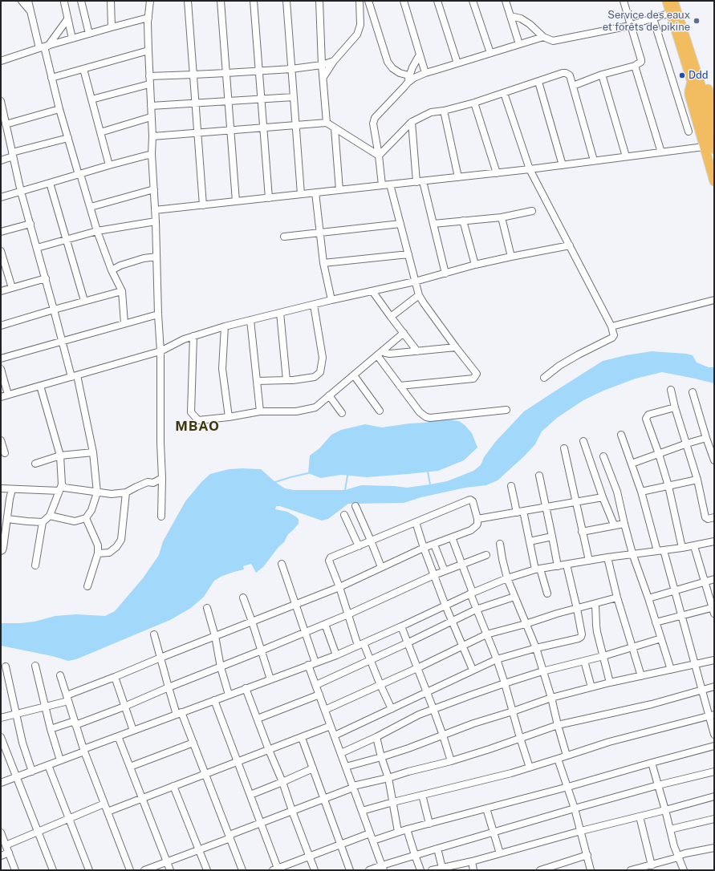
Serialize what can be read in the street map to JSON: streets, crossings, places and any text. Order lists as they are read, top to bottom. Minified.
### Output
{"districts":["MBAO"],"places":["Service des eaux et forêts de pikine","Ddd"]}
